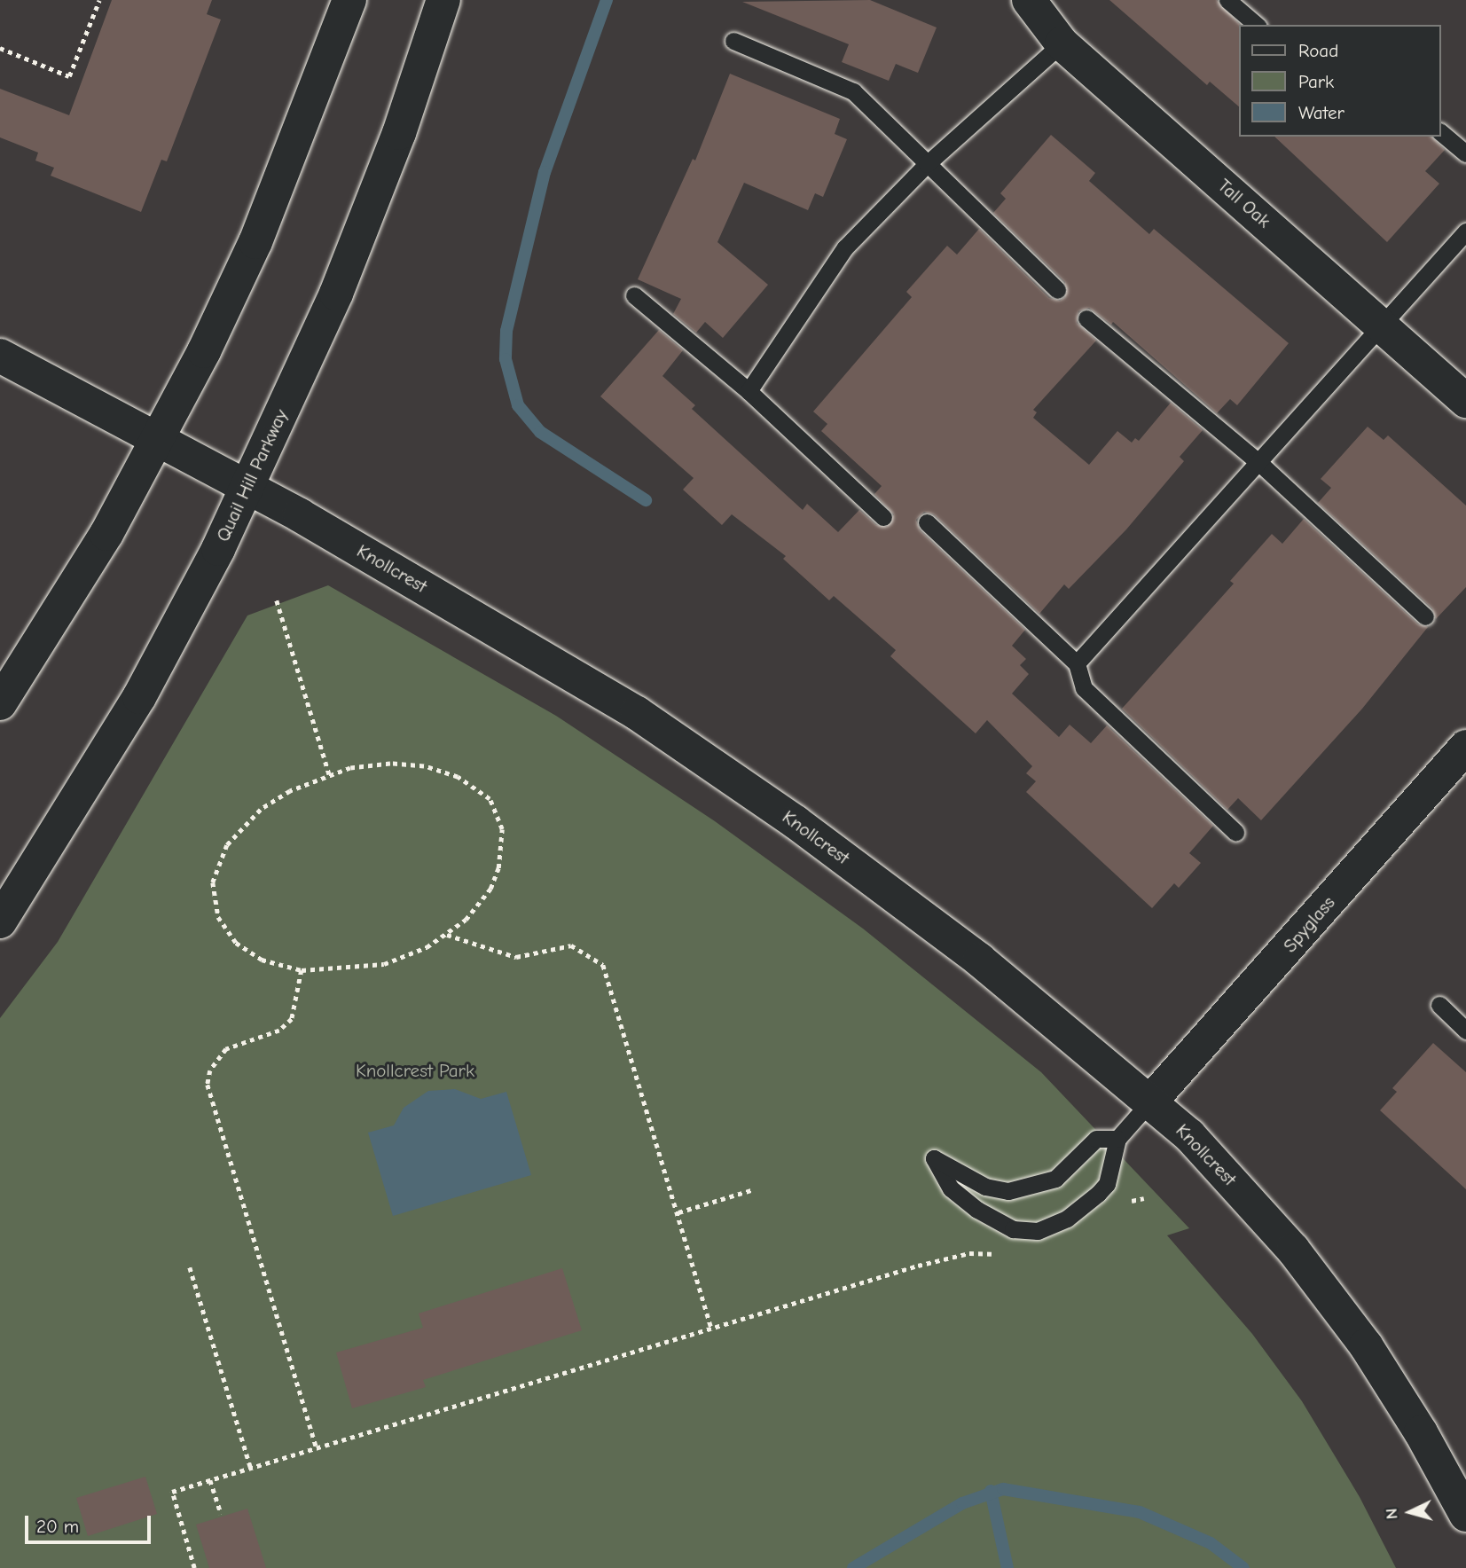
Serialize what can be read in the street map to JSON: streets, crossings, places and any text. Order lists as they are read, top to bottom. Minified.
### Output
{"streets":{"street":["Tall Oak","Quail Hill Parkway","Knollcrest","Spyglass"]},"crossings":[["Quail Hill Parkway","Knollcrest"],["Knollcrest","Spyglass"]],"parks":["Knollcrest Park"],"legend":["Road","Park","Water"],"scale_bar":"20 m","north":"left"}
